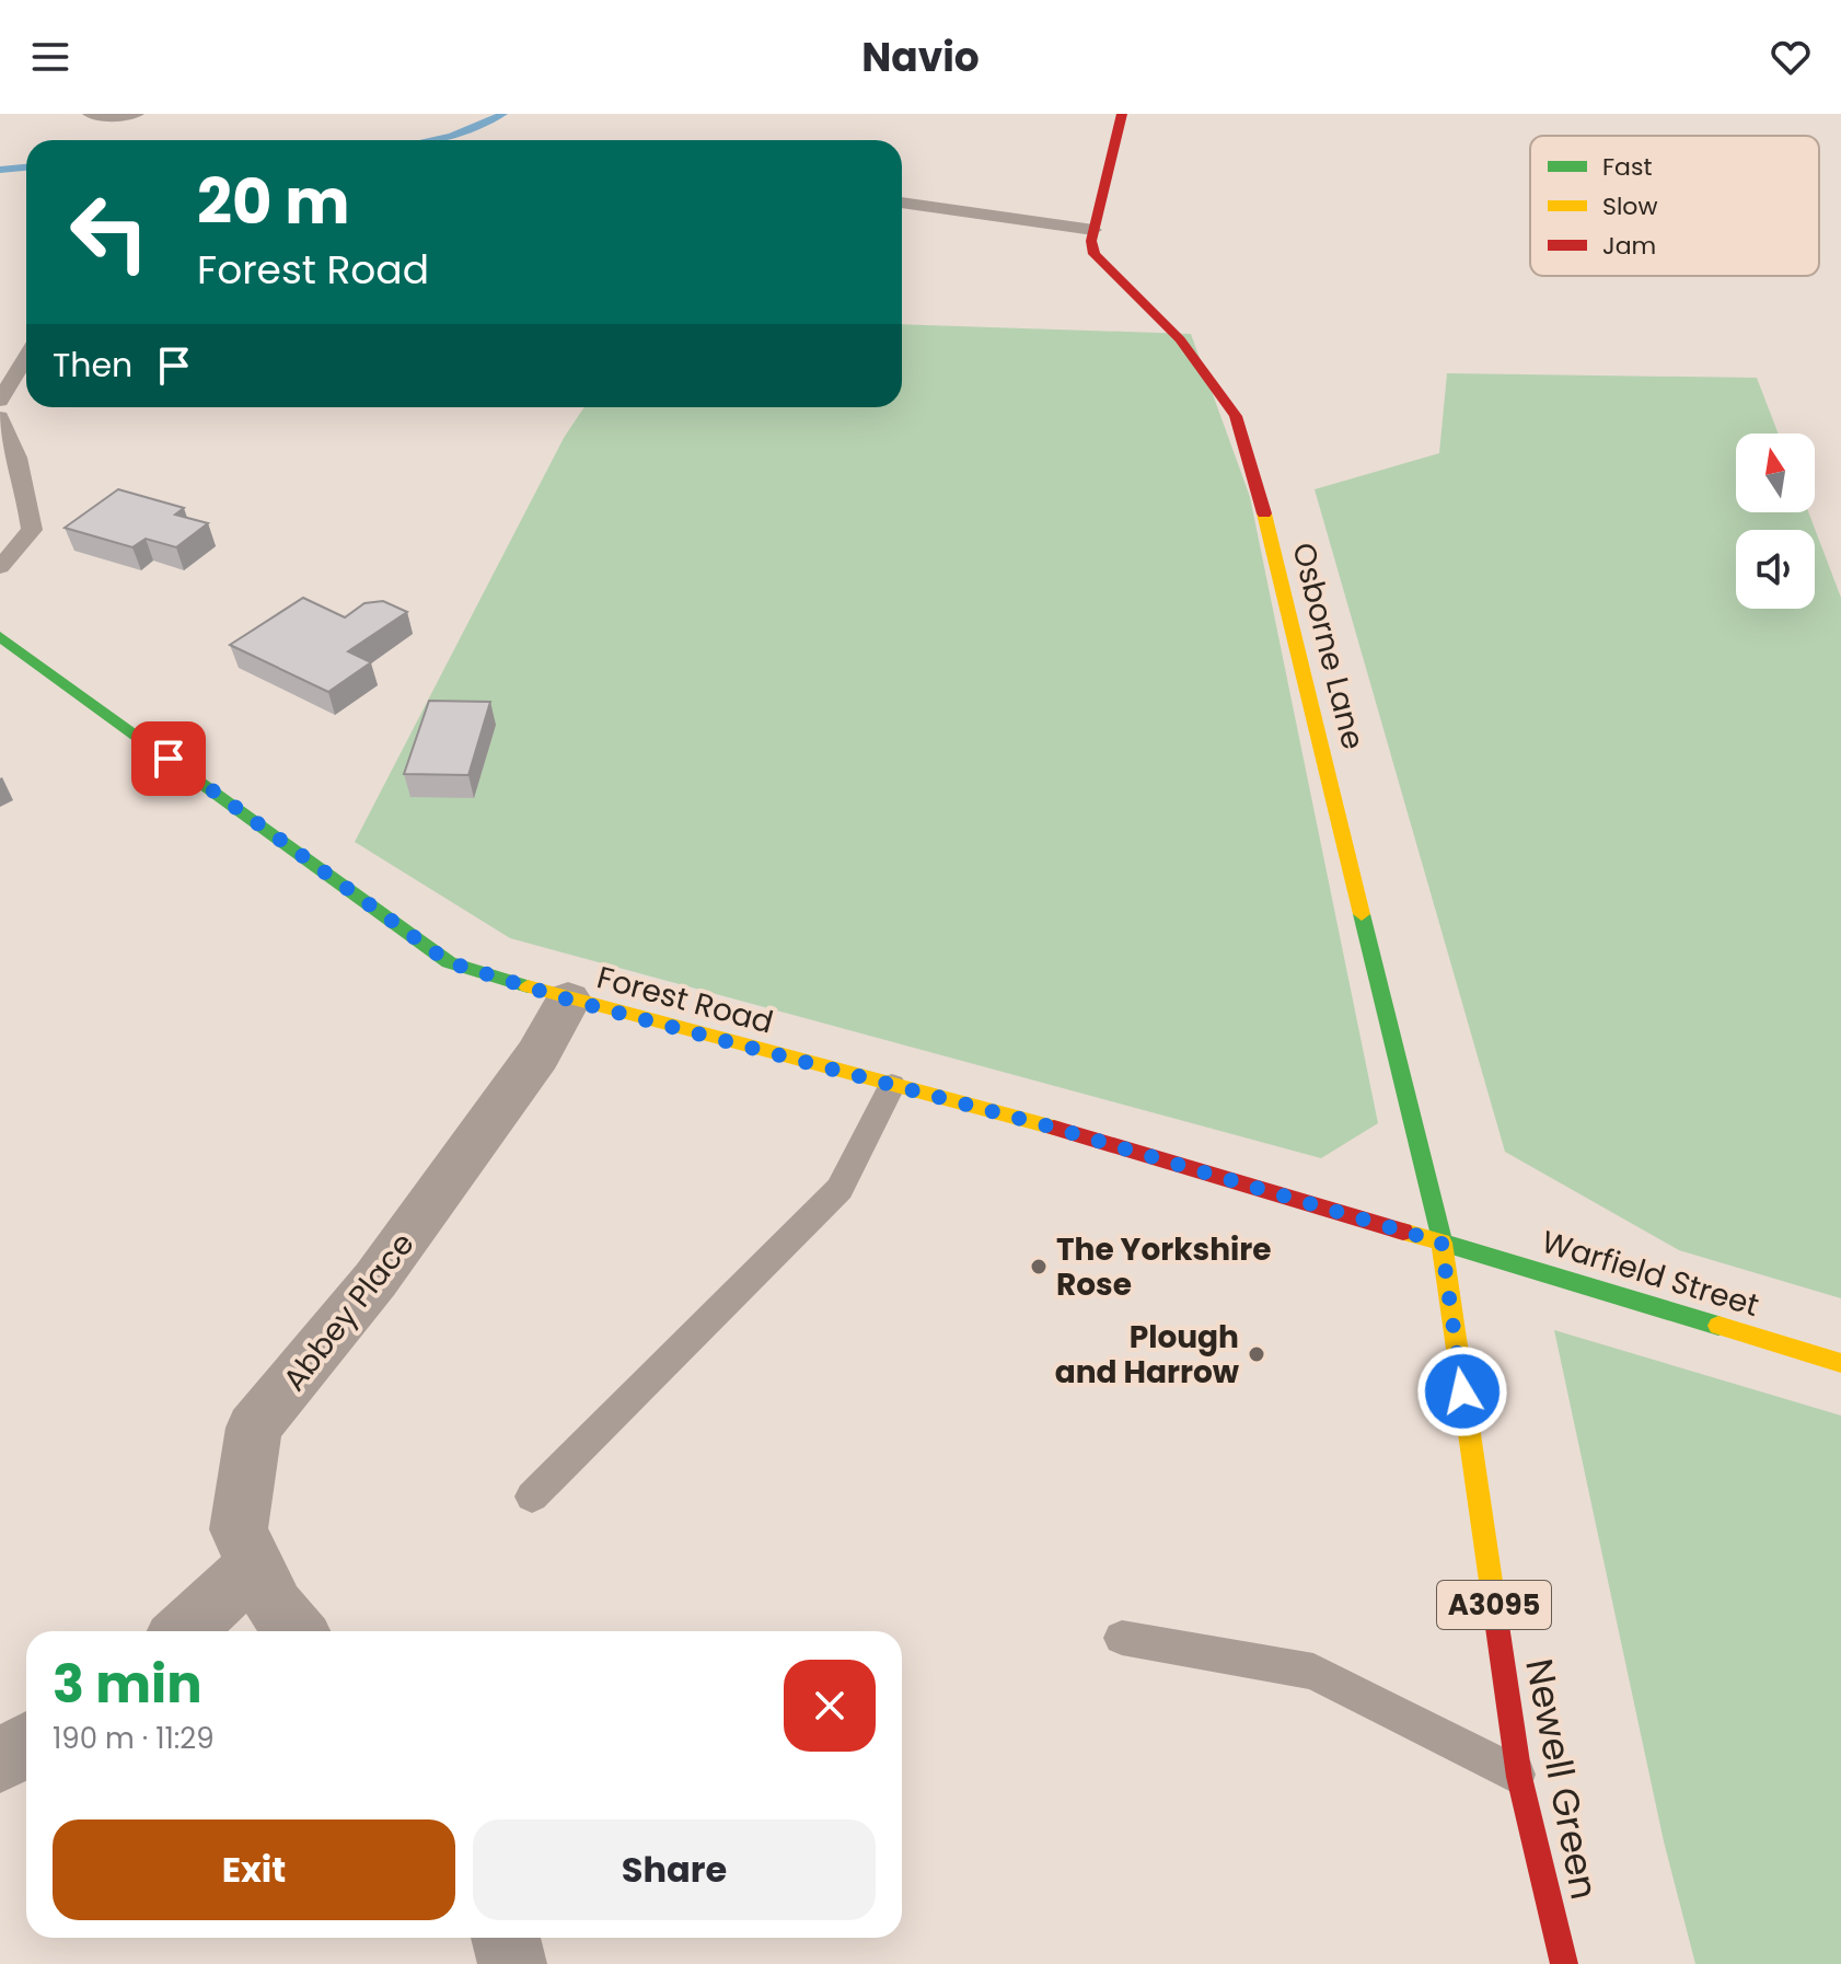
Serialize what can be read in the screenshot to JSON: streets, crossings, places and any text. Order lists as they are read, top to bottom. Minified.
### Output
{"streets":{"main road":["Osborne Lane","Forest Road","Warfield Street","A3095","Newell Green"],"street":["Abbey Place"]},"crossings":[["Osborne Lane","Forest Road"],["Osborne Lane","Warfield Street"],["Osborne Lane","Newell Green"],["Forest Road","Warfield Street"],["Forest Road","Abbey Place"],["Forest Road","Newell Green"],["Warfield Street","Newell Green"]],"places":["The Yorkshire Rose","Plough and Harrow"],"legend":["Fast","Slow","Jam"],"north":"top","page":{"header":"Navio","turn":["20 m","Forest Road"],"then":"Then","heading":["3 min","190 m · 11:29"],"buttons":["Exit","Share"]}}
